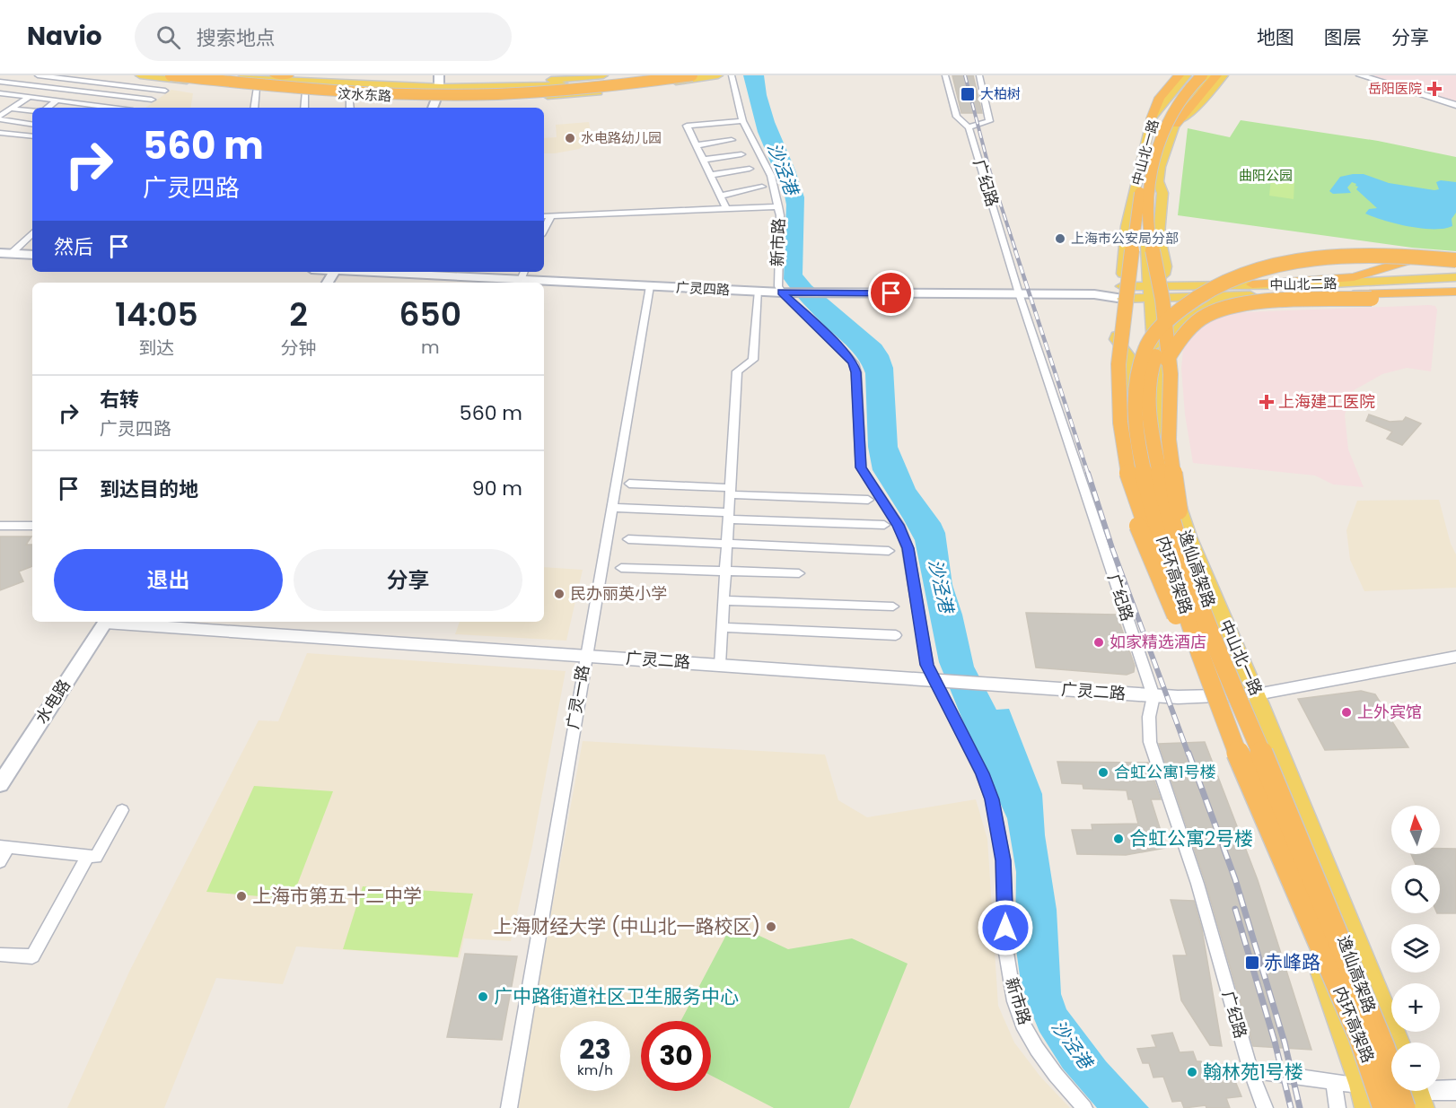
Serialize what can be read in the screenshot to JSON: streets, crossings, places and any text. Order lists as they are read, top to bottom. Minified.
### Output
{"streets":{"highway":["逸仙高架路","内环高架路"],"main road":["汶水东路","中山北一路","中山北二路","广灵四路","水电路"],"street":["广纪路","新市路","广灵二路","广灵一路"]},"crossings":[["中山北一路","中山北二路"],["中山北一路","广灵四路"],["中山北一路","内环高架路"],["广纪路","广灵四路"],["广纪路","广灵二路"],["新市路","广灵四路"],["新市路","广灵二路"],["广灵四路","广灵一路"],["逸仙高架路","内环高架路"],["广灵二路","广灵一路"]],"water":["沙泾港"],"parks":["曲阳公园"],"places":{"health":["岳阳医院","上海建工医院"],"transit":["大柏树","赤峰路"],"other":["水电路幼儿园","上海市公安局分部","民办丽英小学","如家精选酒店","上外宾馆","合虹公寓1号楼","合虹公寓2号楼","上海市第五十二中学","上海财经大学 (中山北一路校区)","广中路街道社区卫生服务中心","翰林苑1号楼"]},"north":"top","page":{"header":"Navio","search":"搜索地点","nav":["地图","图层","分享"],"turn":["560 m","广灵四路"],"then":"然后","eta":["14:05","到达","2","分钟","650","m"],"list":[{"name":"右转","note":"广灵四路","value":"560 m"},{"name":"到达目的地","value":"90 m"}],"buttons":["退出","分享"],"map_buttons":["+","−"],"speed":"23 km/h","limit":"30"}}
